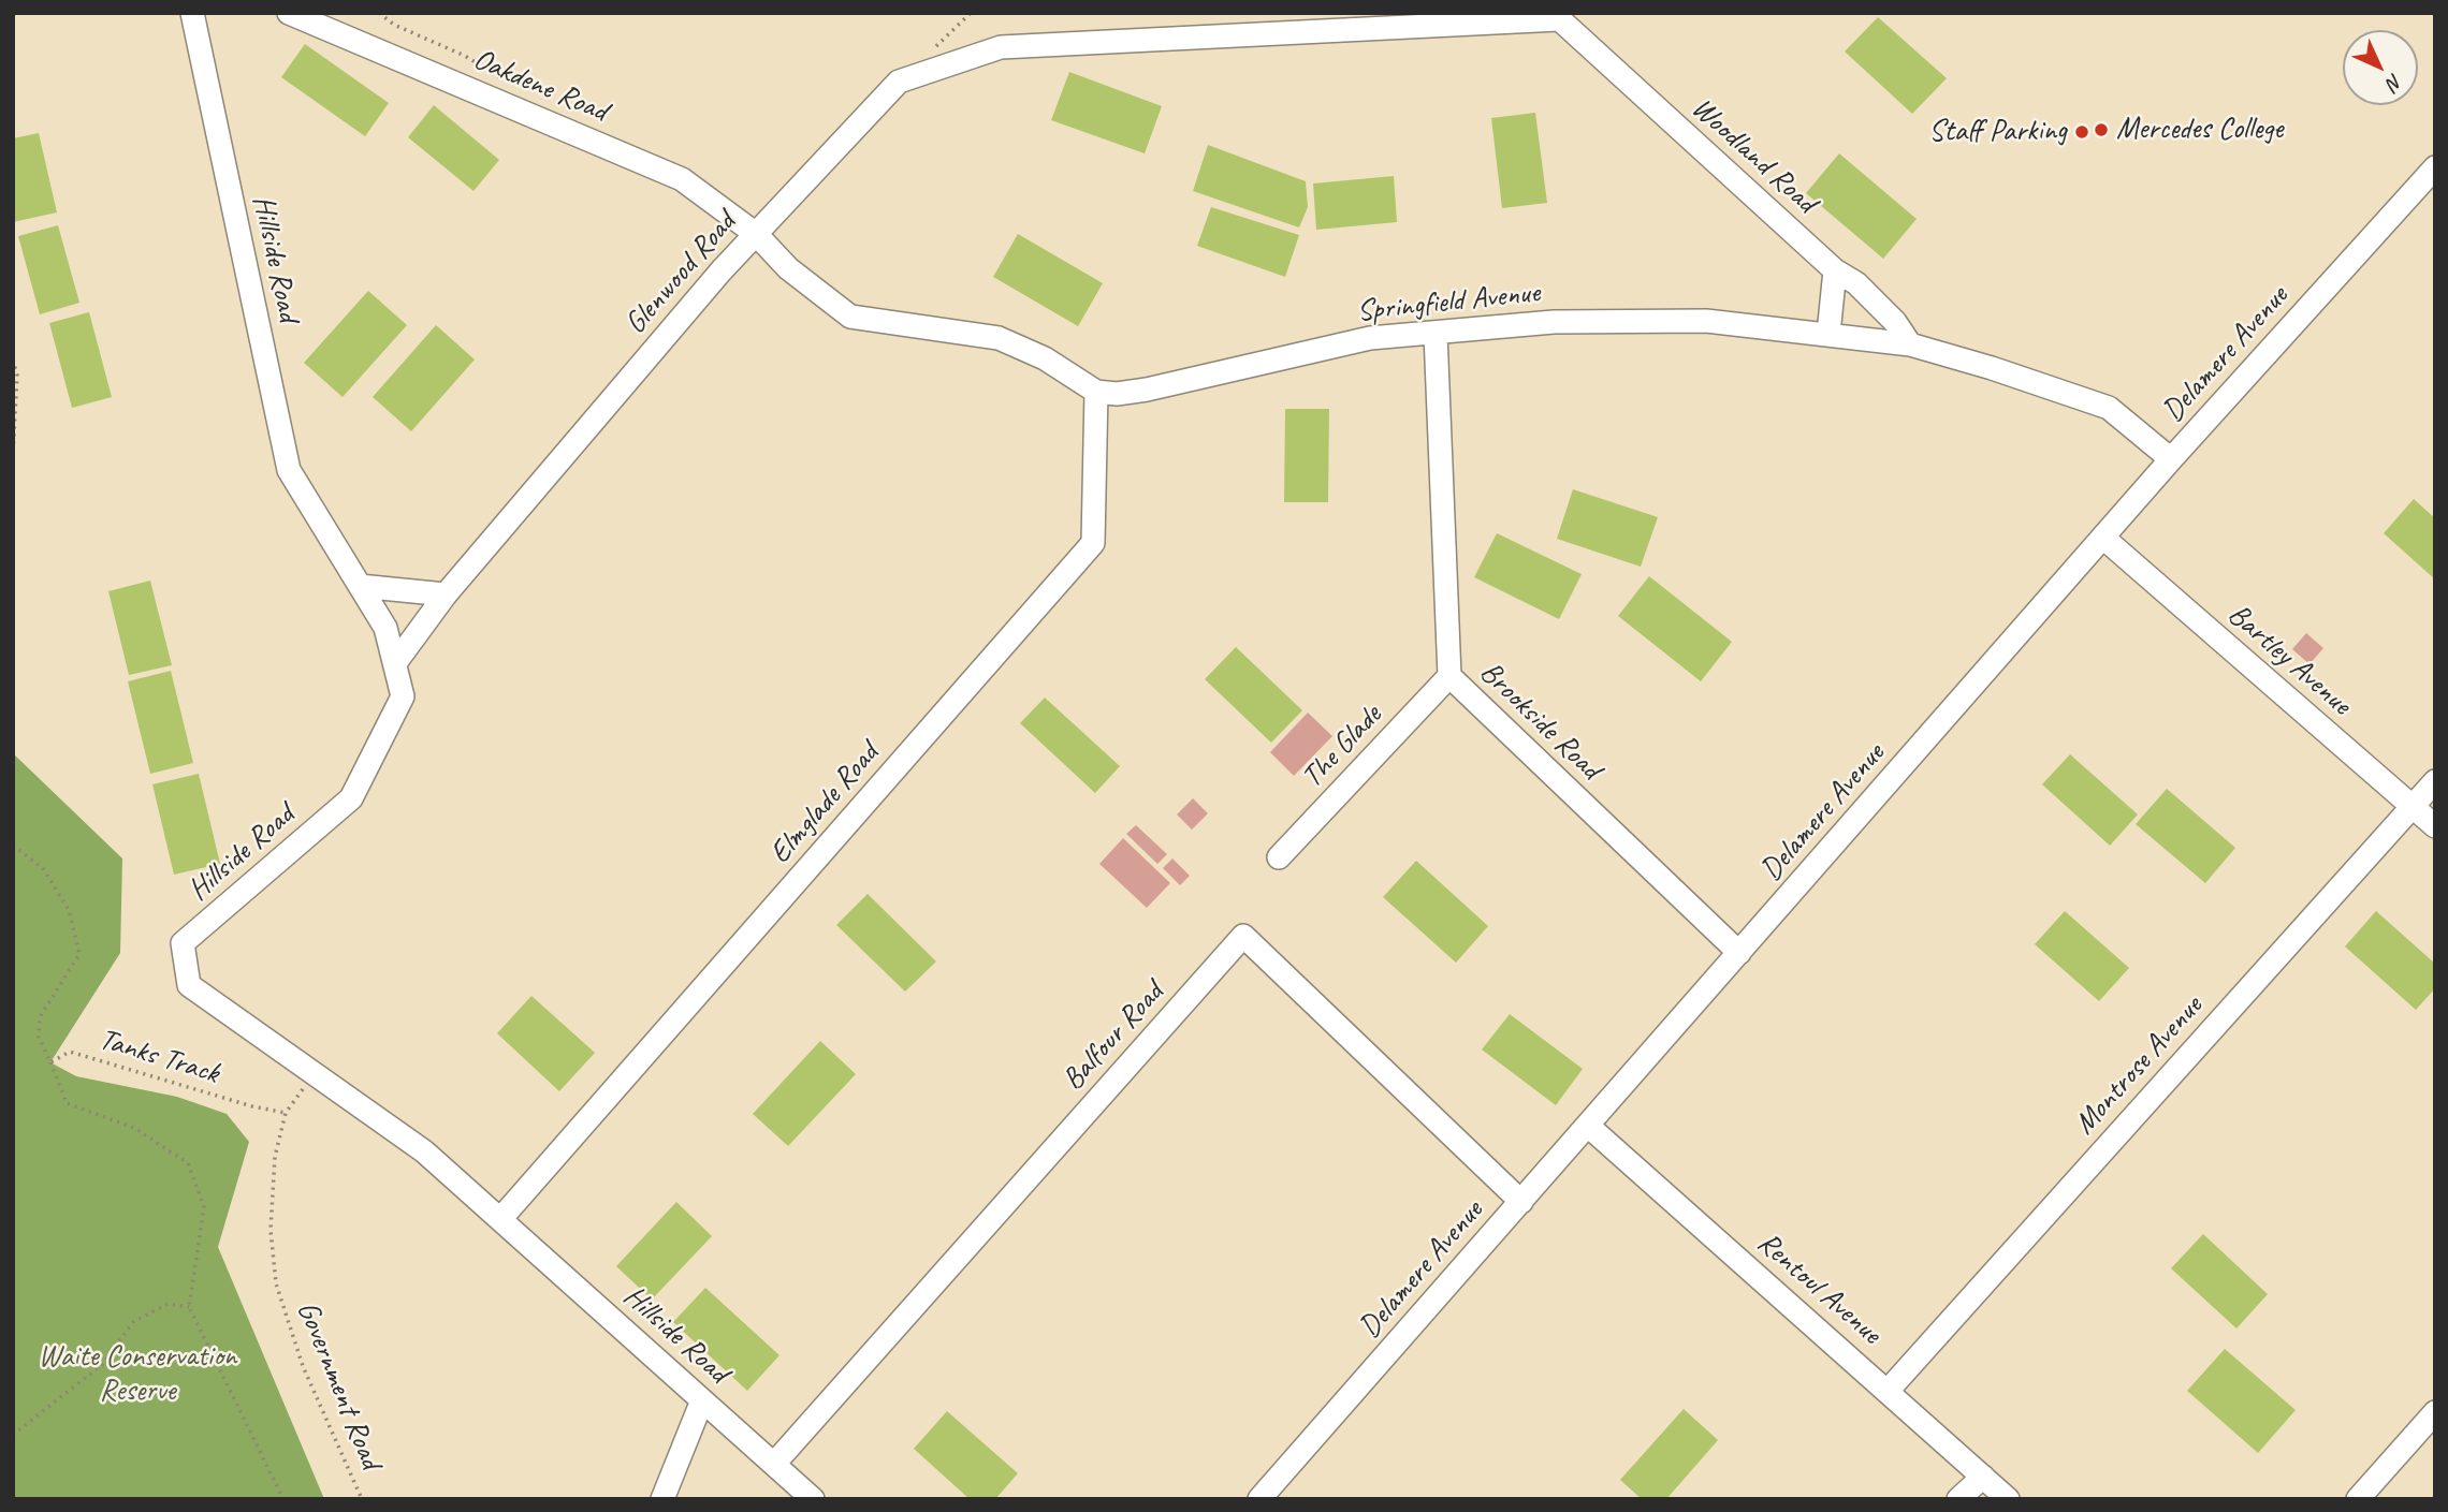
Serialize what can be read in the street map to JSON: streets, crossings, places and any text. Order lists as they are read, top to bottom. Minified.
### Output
{"streets":{"street":["Oakdene Road","Woodland Road","Hillside Road","Glenwood Road","Springfield Avenue","Delamere Avenue","Bartley Avenue","Brookside Road","The Glade","Elmglade Road","Balfour Road","Montrose Avenue","Rentoul Avenue"],"path":["Tanks Track","Government Road"]},"crossings":[["Oakdene Road","Glenwood Road"],["Woodland Road","Glenwood Road"],["Woodland Road","Springfield Avenue"],["Hillside Road","Glenwood Road"],["Hillside Road","Elmglade Road"],["Hillside Road","Balfour Road"],["Hillside Road","Government Road"],["Springfield Avenue","Delamere Avenue"],["Springfield Avenue","Brookside Road"],["Springfield Avenue","Elmglade Road"],["Delamere Avenue","Bartley Avenue"],["Delamere Avenue","Brookside Road"],["Delamere Avenue","Balfour Road"],["Delamere Avenue","Rentoul Avenue"],["Bartley Avenue","Montrose Avenue"],["Brookside Road","The Glade"],["Tanks Track","Government Road"],["Montrose Avenue","Rentoul Avenue"]],"parks":["Waite Conservation Reserve"],"places":["Mercedes College","Staff Parking"],"north":"bottom right"}
